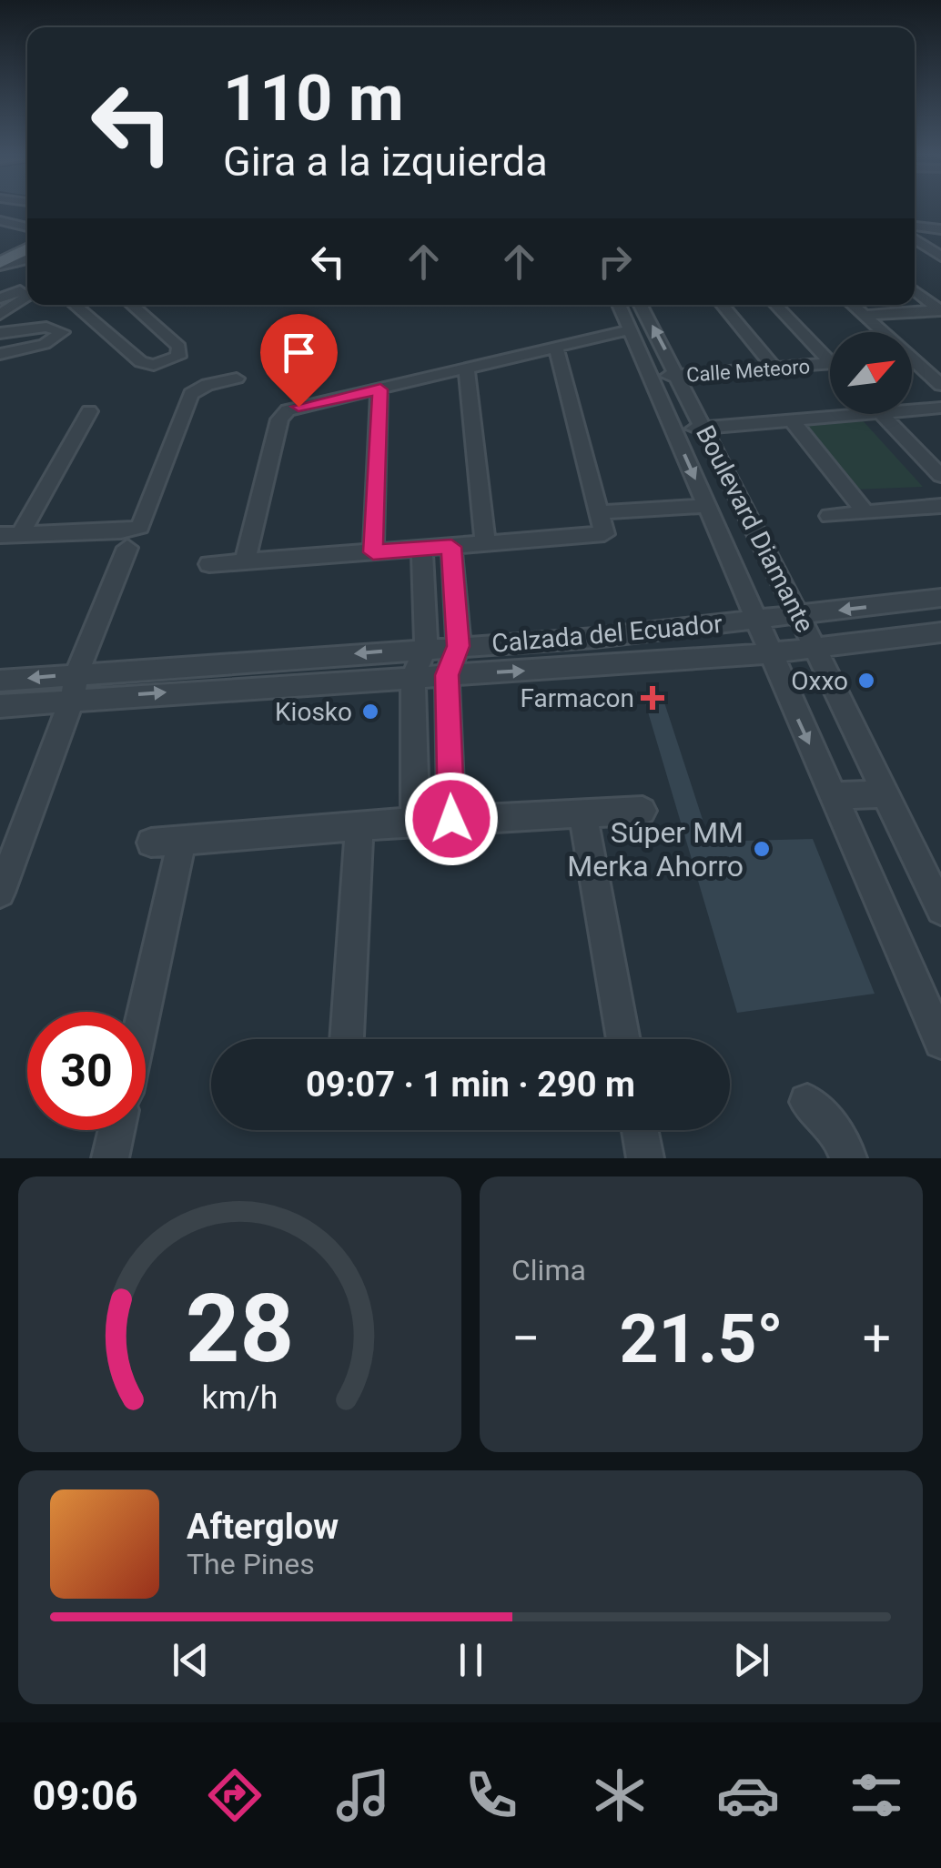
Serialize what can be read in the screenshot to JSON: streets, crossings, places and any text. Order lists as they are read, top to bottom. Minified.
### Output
{"streets":{"street":["Calle Meteoro","Boulevard Diamante","Calzada del Ecuador"]},"crossings":[["Calle Meteoro","Boulevard Diamante"],["Boulevard Diamante","Calzada del Ecuador"]],"places":{"other":["Oxxo","Kiosko","Súper MM Merka Ahorro"],"health":["Farmacon"]},"north":"top right","page":{"turn":["110 m","Gira a la izquierda"],"limit":"30","trip":"09:07 · 1 min · 290 m","tile":"Clima","heat":["−","21.5°","+"],"song":["Afterglow","The Pines"],"tabs":"09:06","gauge":["28","km/h"]}}
